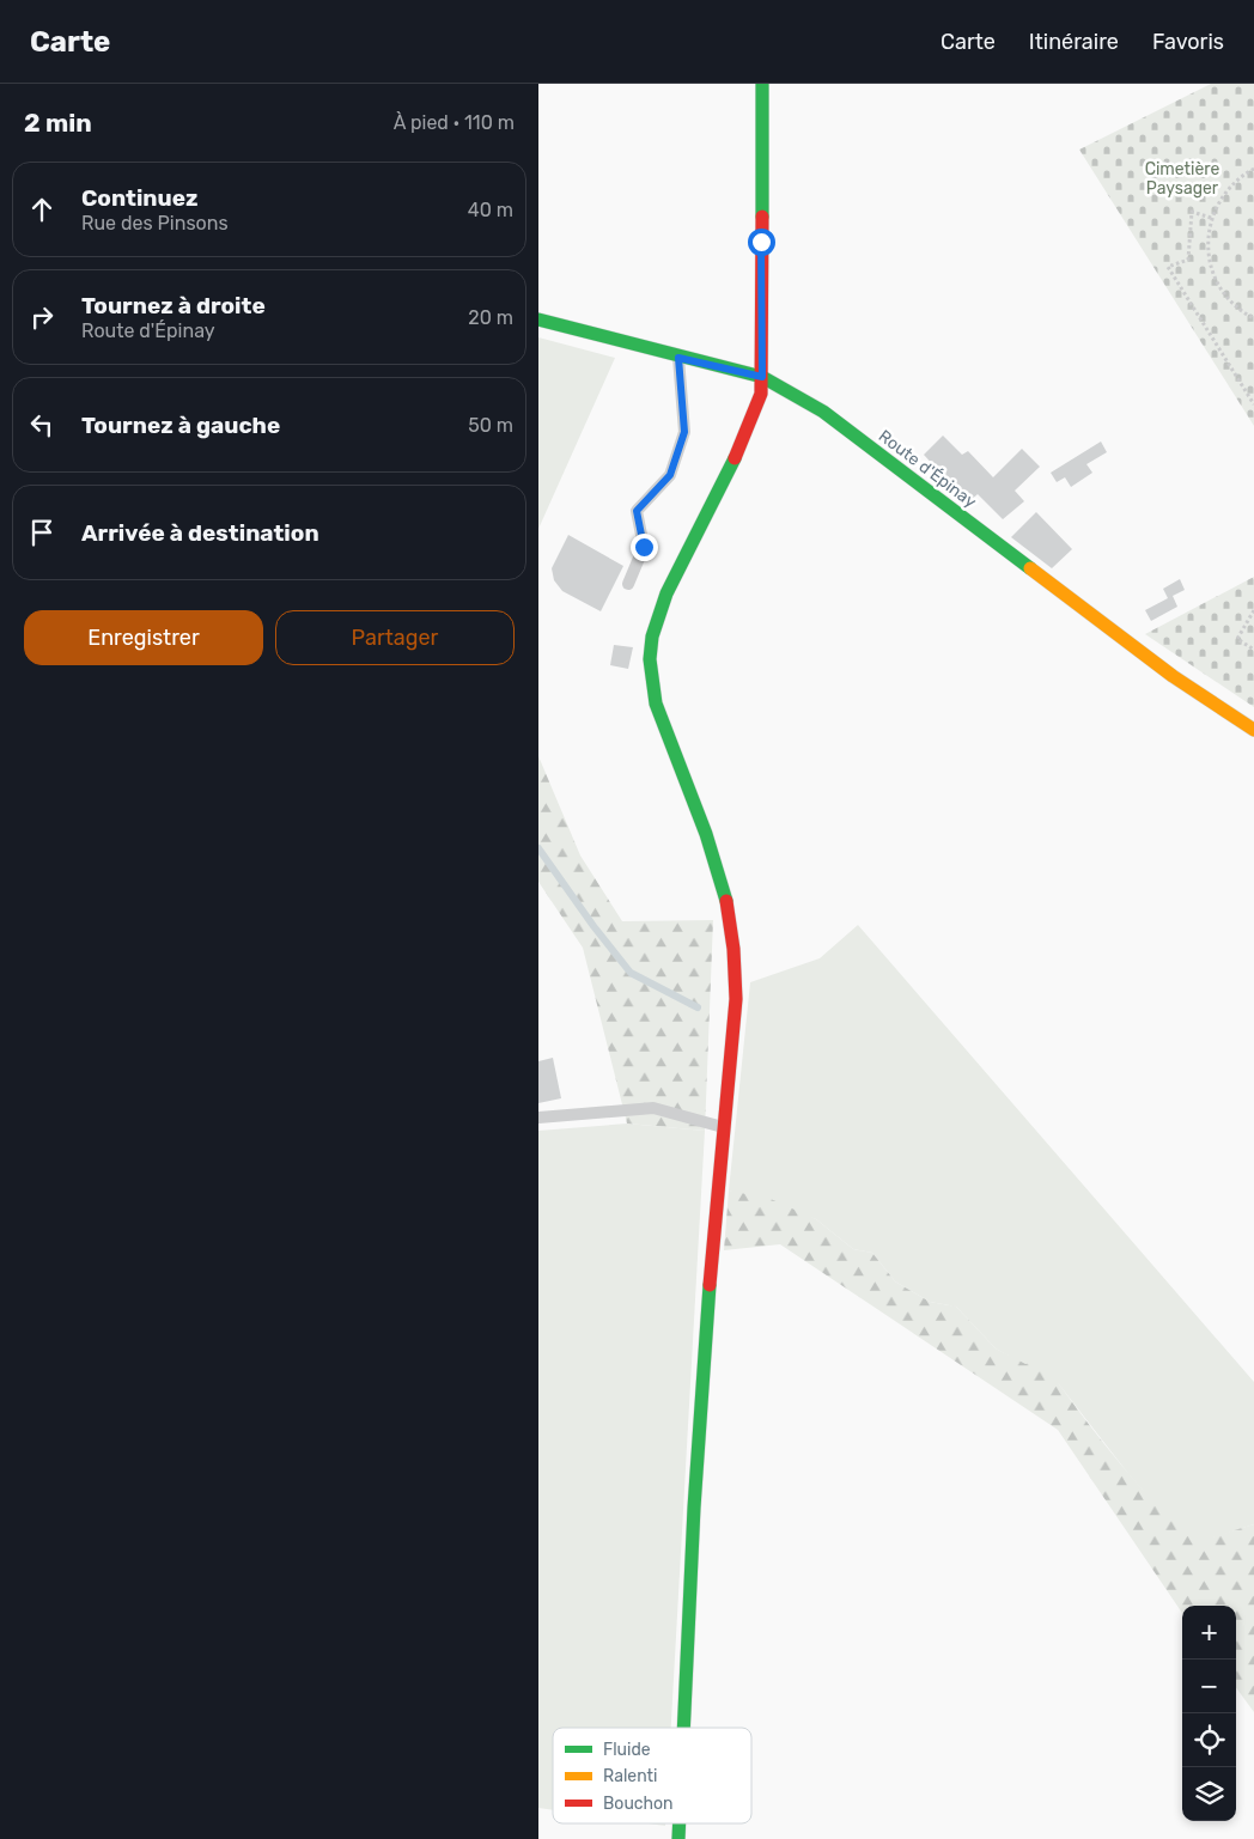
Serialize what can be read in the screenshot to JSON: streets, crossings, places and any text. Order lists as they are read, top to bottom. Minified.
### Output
{"streets":{"street":["Route d'Épinay"]},"parks":["Cimetière Paysager"],"legend":["Fluide","Ralenti","Bouchon"],"page":{"header":"Carte","nav":["Carte","Itinéraire","Favoris"],"heading":["2 min","À pied · 110 m"],"list":[["Continuez","Rue des Pinsons","40 m"],["Tournez à droite","Route d'Épinay","20 m"],["Tournez à gauche","50 m"],"Arrivée à destination"],"buttons":["Enregistrer","Partager"],"map_buttons":["+","−"]}}
